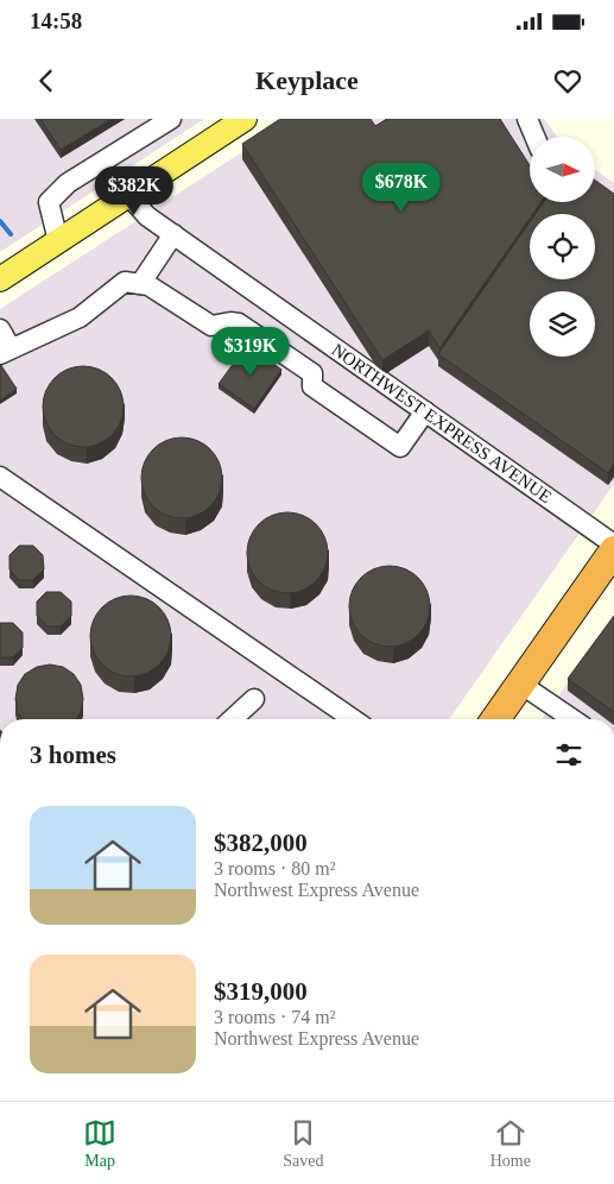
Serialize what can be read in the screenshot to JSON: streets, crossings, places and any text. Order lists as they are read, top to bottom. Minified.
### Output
{"streets":{"street":["NORTHWEST EXPRESS AVENUE"]},"north":"right","page":{"status":"14:58","header":"Keyplace","price":["$678K","$382K","$319K"],"heading":"3 homes","list":[{"name":"$382,000","note":"3 rooms · 80 m² · Northwest Express Avenue"},{"name":"$319,000","note":"3 rooms · 74 m² · Northwest Express Avenue"}],"tabs":["Map","Saved","Home"]}}
